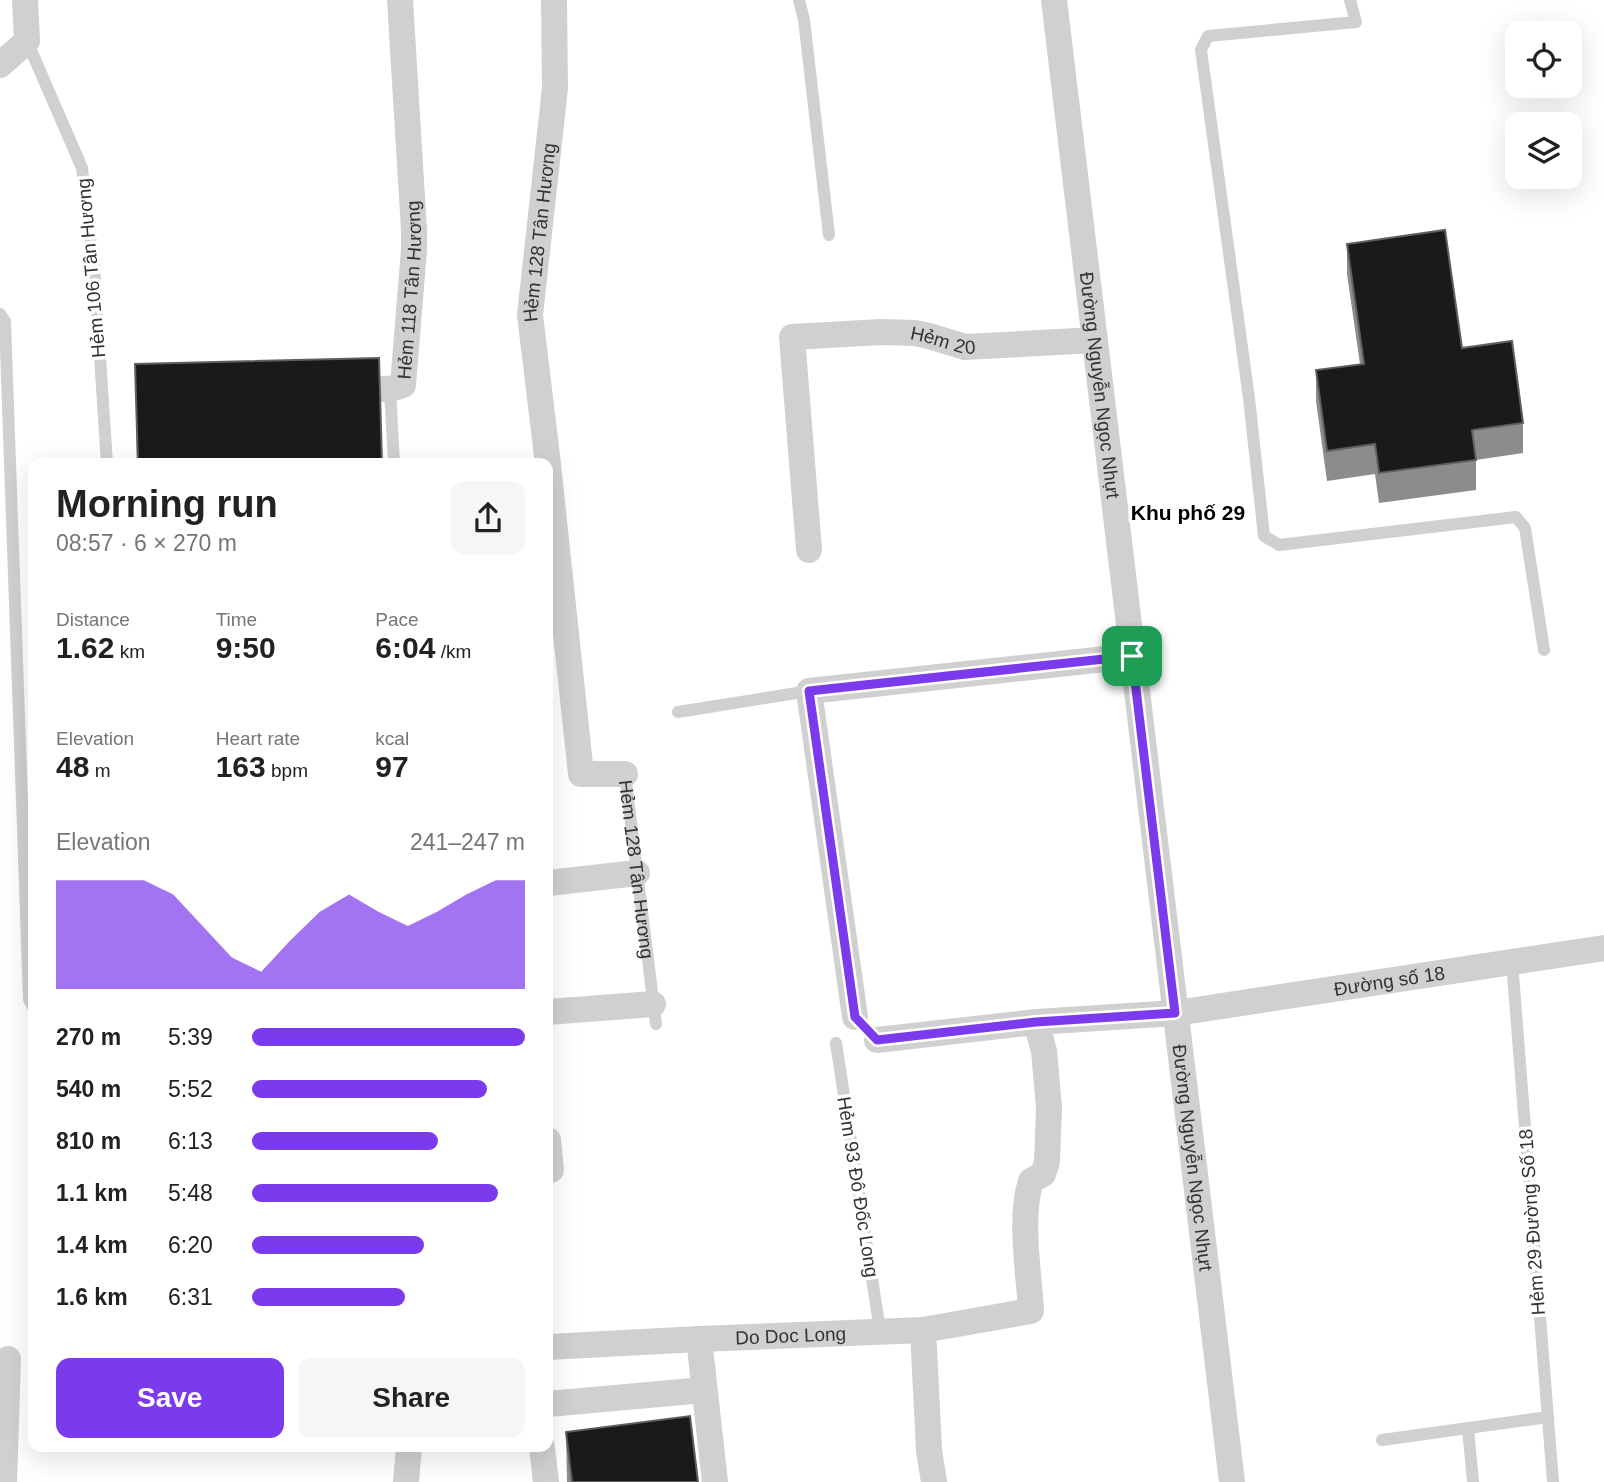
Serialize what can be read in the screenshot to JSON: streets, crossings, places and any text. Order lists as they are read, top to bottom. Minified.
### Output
{"streets":{"street":["Hẻm 128 Tân Hương","Hẻm 118 Tân Hương","Hẻm 20","Đường Nguyễn Ngọc Nhựt","Đường số 18","Do Doc Long"],"lane":["Hẻm 106 Tân Hương","Hẻm 93 Đô Đốc Long","Hẻm 29 Đường Số 18"]},"crossings":[["Hẻm 20","Đường Nguyễn Ngọc Nhựt"],["Đường Nguyễn Ngọc Nhựt","Đường số 18"],["Đường số 18","Hẻm 29 Đường Số 18"],["Đường số 18","Do Doc Long"],["Hẻm 93 Đô Đốc Long","Do Doc Long"]],"districts":["Khu phố 29"],"page":{"heading":["Morning run","08:57 · 6 × 270 m"],"stats":[["Distance","1.62 km"],["Time","9:50"],["Pace","6:04 /km"],["Elevation","48 m"],["Heart rate","163 bpm"],["kcal","97"]],"chart":["Elevation","241–247 m"],"list":[{"name":"270 m","note":"5:39"},{"name":"540 m","note":"5:52"},{"name":"810 m","note":"6:13"},{"name":"1.1 km","note":"5:48"},{"name":"1.4 km","note":"6:20"},{"name":"1.6 km","note":"6:31"}],"buttons":["Save","Share"]}}
